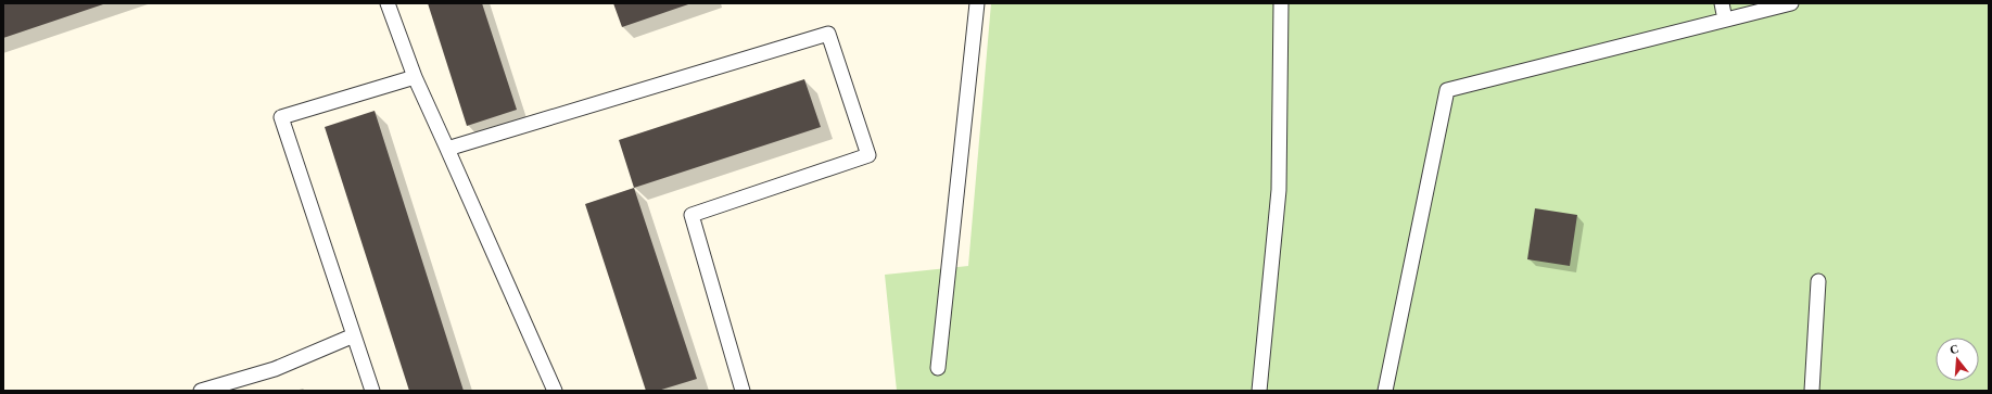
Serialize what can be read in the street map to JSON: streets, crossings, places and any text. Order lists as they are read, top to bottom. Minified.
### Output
{"north":"top"}
